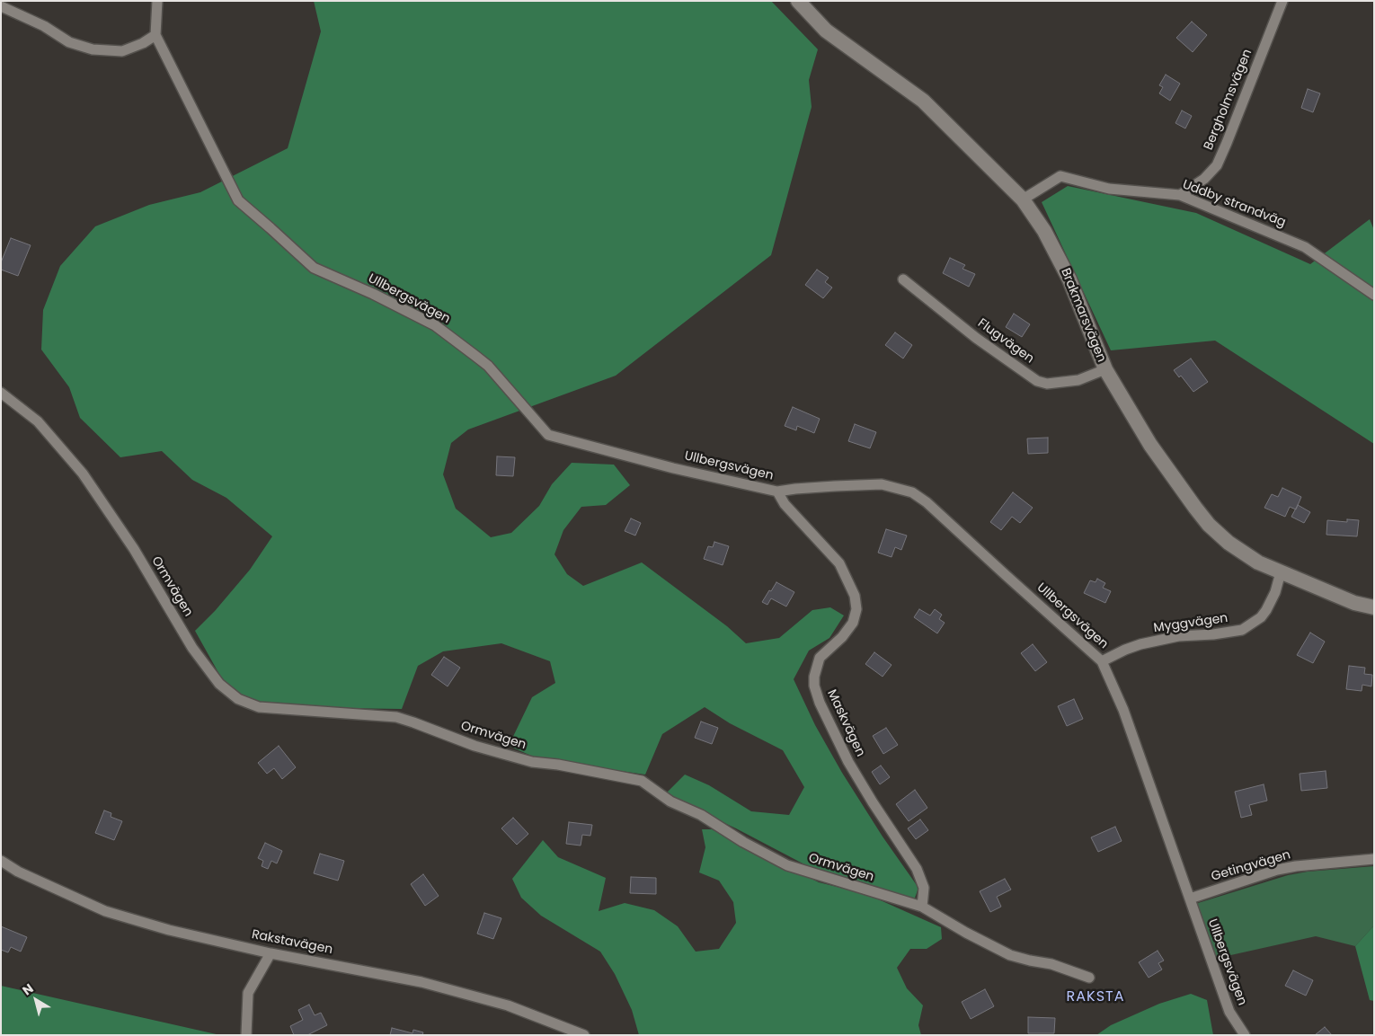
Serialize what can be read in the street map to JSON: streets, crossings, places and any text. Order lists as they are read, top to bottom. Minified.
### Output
{"streets":{"street":["Bergholmsvägen","Uddby strandväg","Ullbergsvägen","Brakmarsvägen","Flugvägen","Ormvägen","Myggvägen","Maskvägen","Getingvägen","Rakstavägen"]},"crossings":[["Bergholmsvägen","Uddby strandväg"],["Uddby strandväg","Brakmarsvägen"],["Ullbergsvägen","Myggvägen"],["Ullbergsvägen","Maskvägen"],["Ullbergsvägen","Getingvägen"],["Brakmarsvägen","Flugvägen"],["Brakmarsvägen","Myggvägen"],["Ormvägen","Maskvägen"]],"districts":["RAKSTA"],"north":"top left"}
